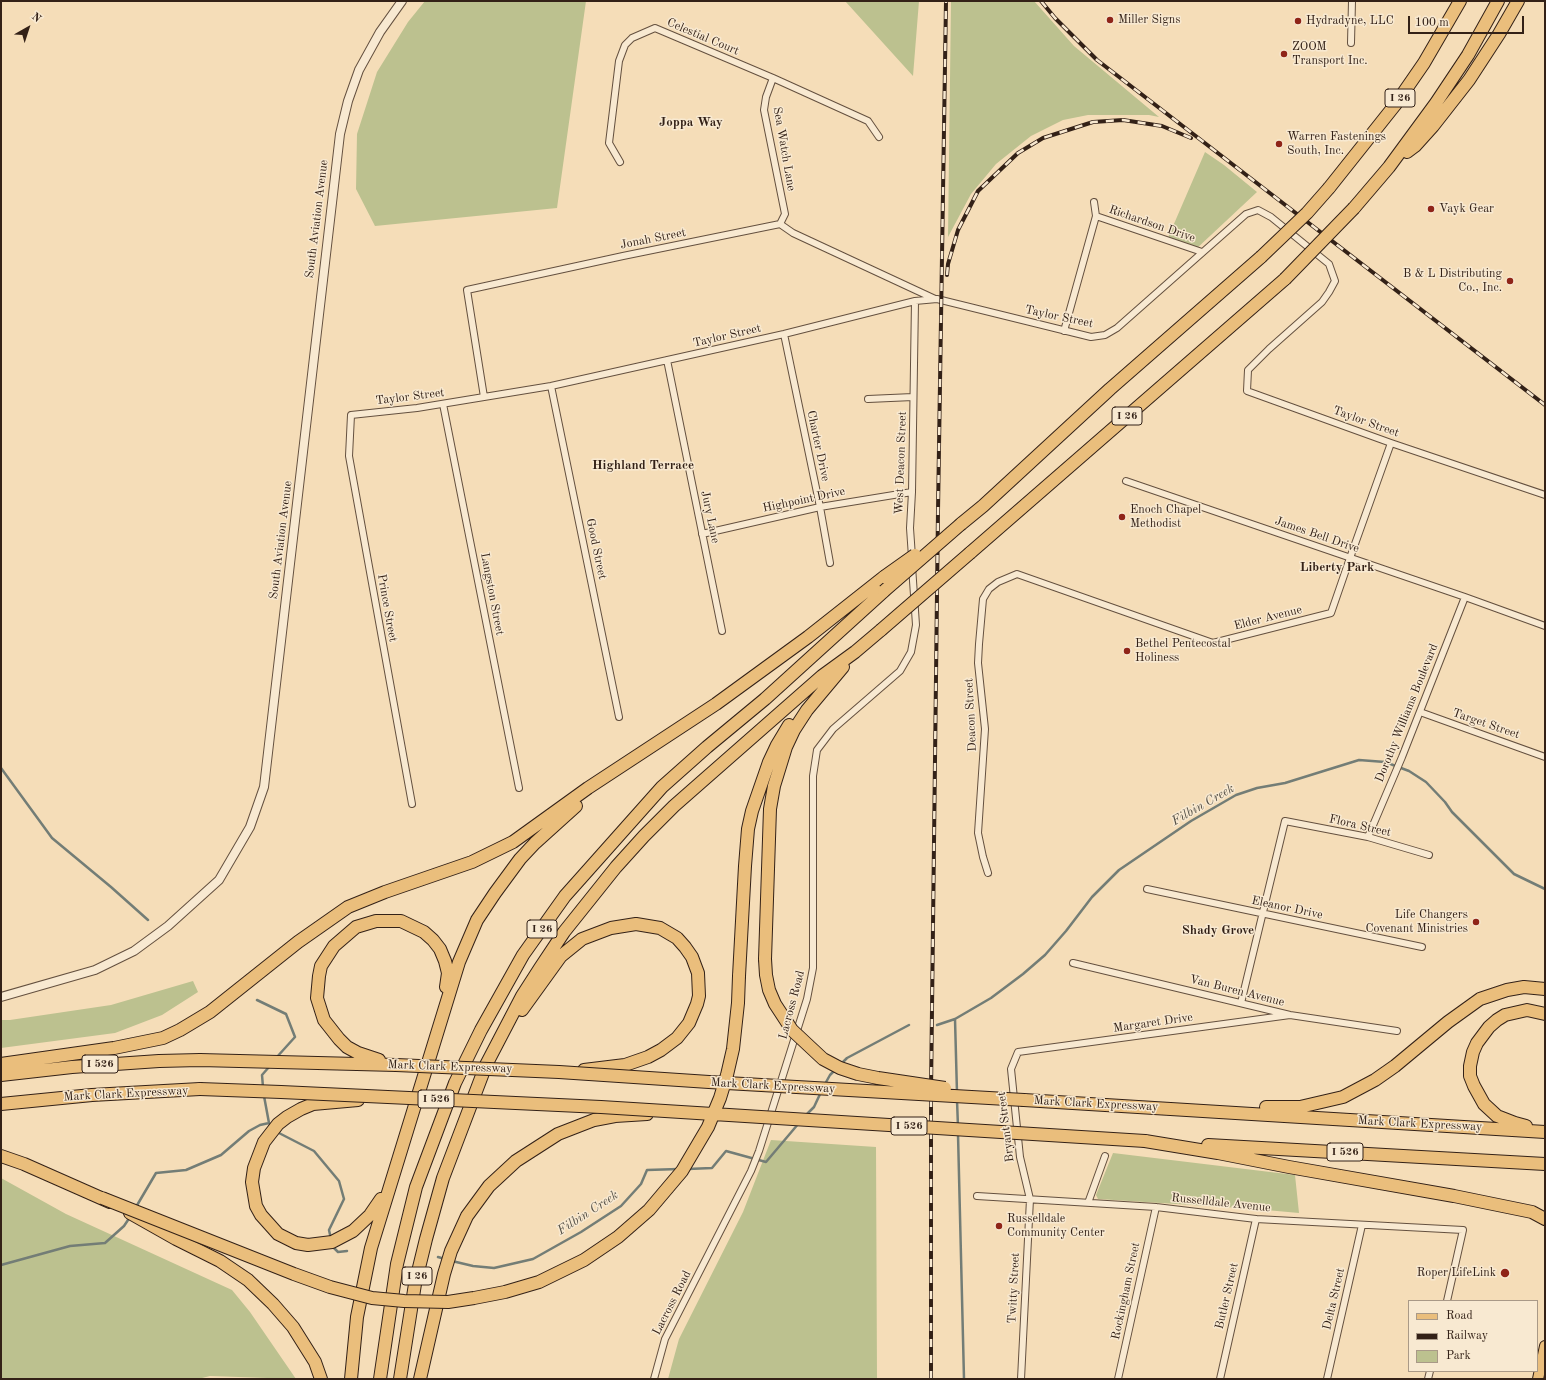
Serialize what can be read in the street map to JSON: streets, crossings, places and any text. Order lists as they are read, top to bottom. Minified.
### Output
{"streets":{"highway":["I 26","I 526","Mark Clark Expressway"],"street":["Celestial Court","Sea Watch Lane","South Aviation Avenue","Richardson Drive","Jonah Street","Taylor Street","Charter Drive","West Deacon Street","Highpoint Drive","Jury Lane","James Bell Drive","Good Street","Langston Street","Prince Street","Elder Avenue","Dorothy Williams Boulevard","Deacon Street","Target Street","Flora Street","Eleanor Drive","Van Buren Avenue","Lacross Road","Margaret Drive","Bryant Street","Russelldale Avenue","Twitty Street","Rockingham Street","Butler Street","Delta Street"]},"crossings":[["Celestial Court","Sea Watch Lane"],["Sea Watch Lane","Jonah Street"],["Richardson Drive","Taylor Street"],["Jonah Street","Taylor Street"],["Taylor Street","Charter Drive"],["Taylor Street","West Deacon Street"],["Taylor Street","Jury Lane"],["Taylor Street","Good Street"],["Taylor Street","Langston Street"],["Taylor Street","Prince Street"],["Taylor Street","Elder Avenue"],["Charter Drive","Highpoint Drive"],["West Deacon Street","Highpoint Drive"],["West Deacon Street","Lacross Road"],["Highpoint Drive","Jury Lane"],["James Bell Drive","Elder Avenue"],["James Bell Drive","Dorothy Williams Boulevard"],["Elder Avenue","Deacon Street"],["Dorothy Williams Boulevard","Target Street"],["Dorothy Williams Boulevard","Flora Street"],["Flora Street","Eleanor Drive"],["Van Buren Avenue","Margaret Drive"],["Margaret Drive","Bryant Street"],["Bryant Street","Russelldale Avenue"],["Bryant Street","Twitty Street"],["Russelldale Avenue","Twitty Street"],["Russelldale Avenue","Rockingham Street"],["Russelldale Avenue","Butler Street"],["Russelldale Avenue","Delta Street"]],"districts":["Joppa Way","Highland Terrace","Liberty Park","Shady Grove"],"water":["Filbin Creek"],"places":["Miller Signs","Hydradyne, LLC","ZOOM Transport Inc.","Warren Fastenings South, Inc.","Vayk Gear","B & L Distributing Co., Inc.","Enoch Chapel Methodist","Bethel Pentecostal Holiness","Life Changers Covenant Ministries","Russelldale Community Center","Roper LifeLink"],"legend":["Road","Railway","Park"],"scale_bar":"100 m","north":"top right"}
